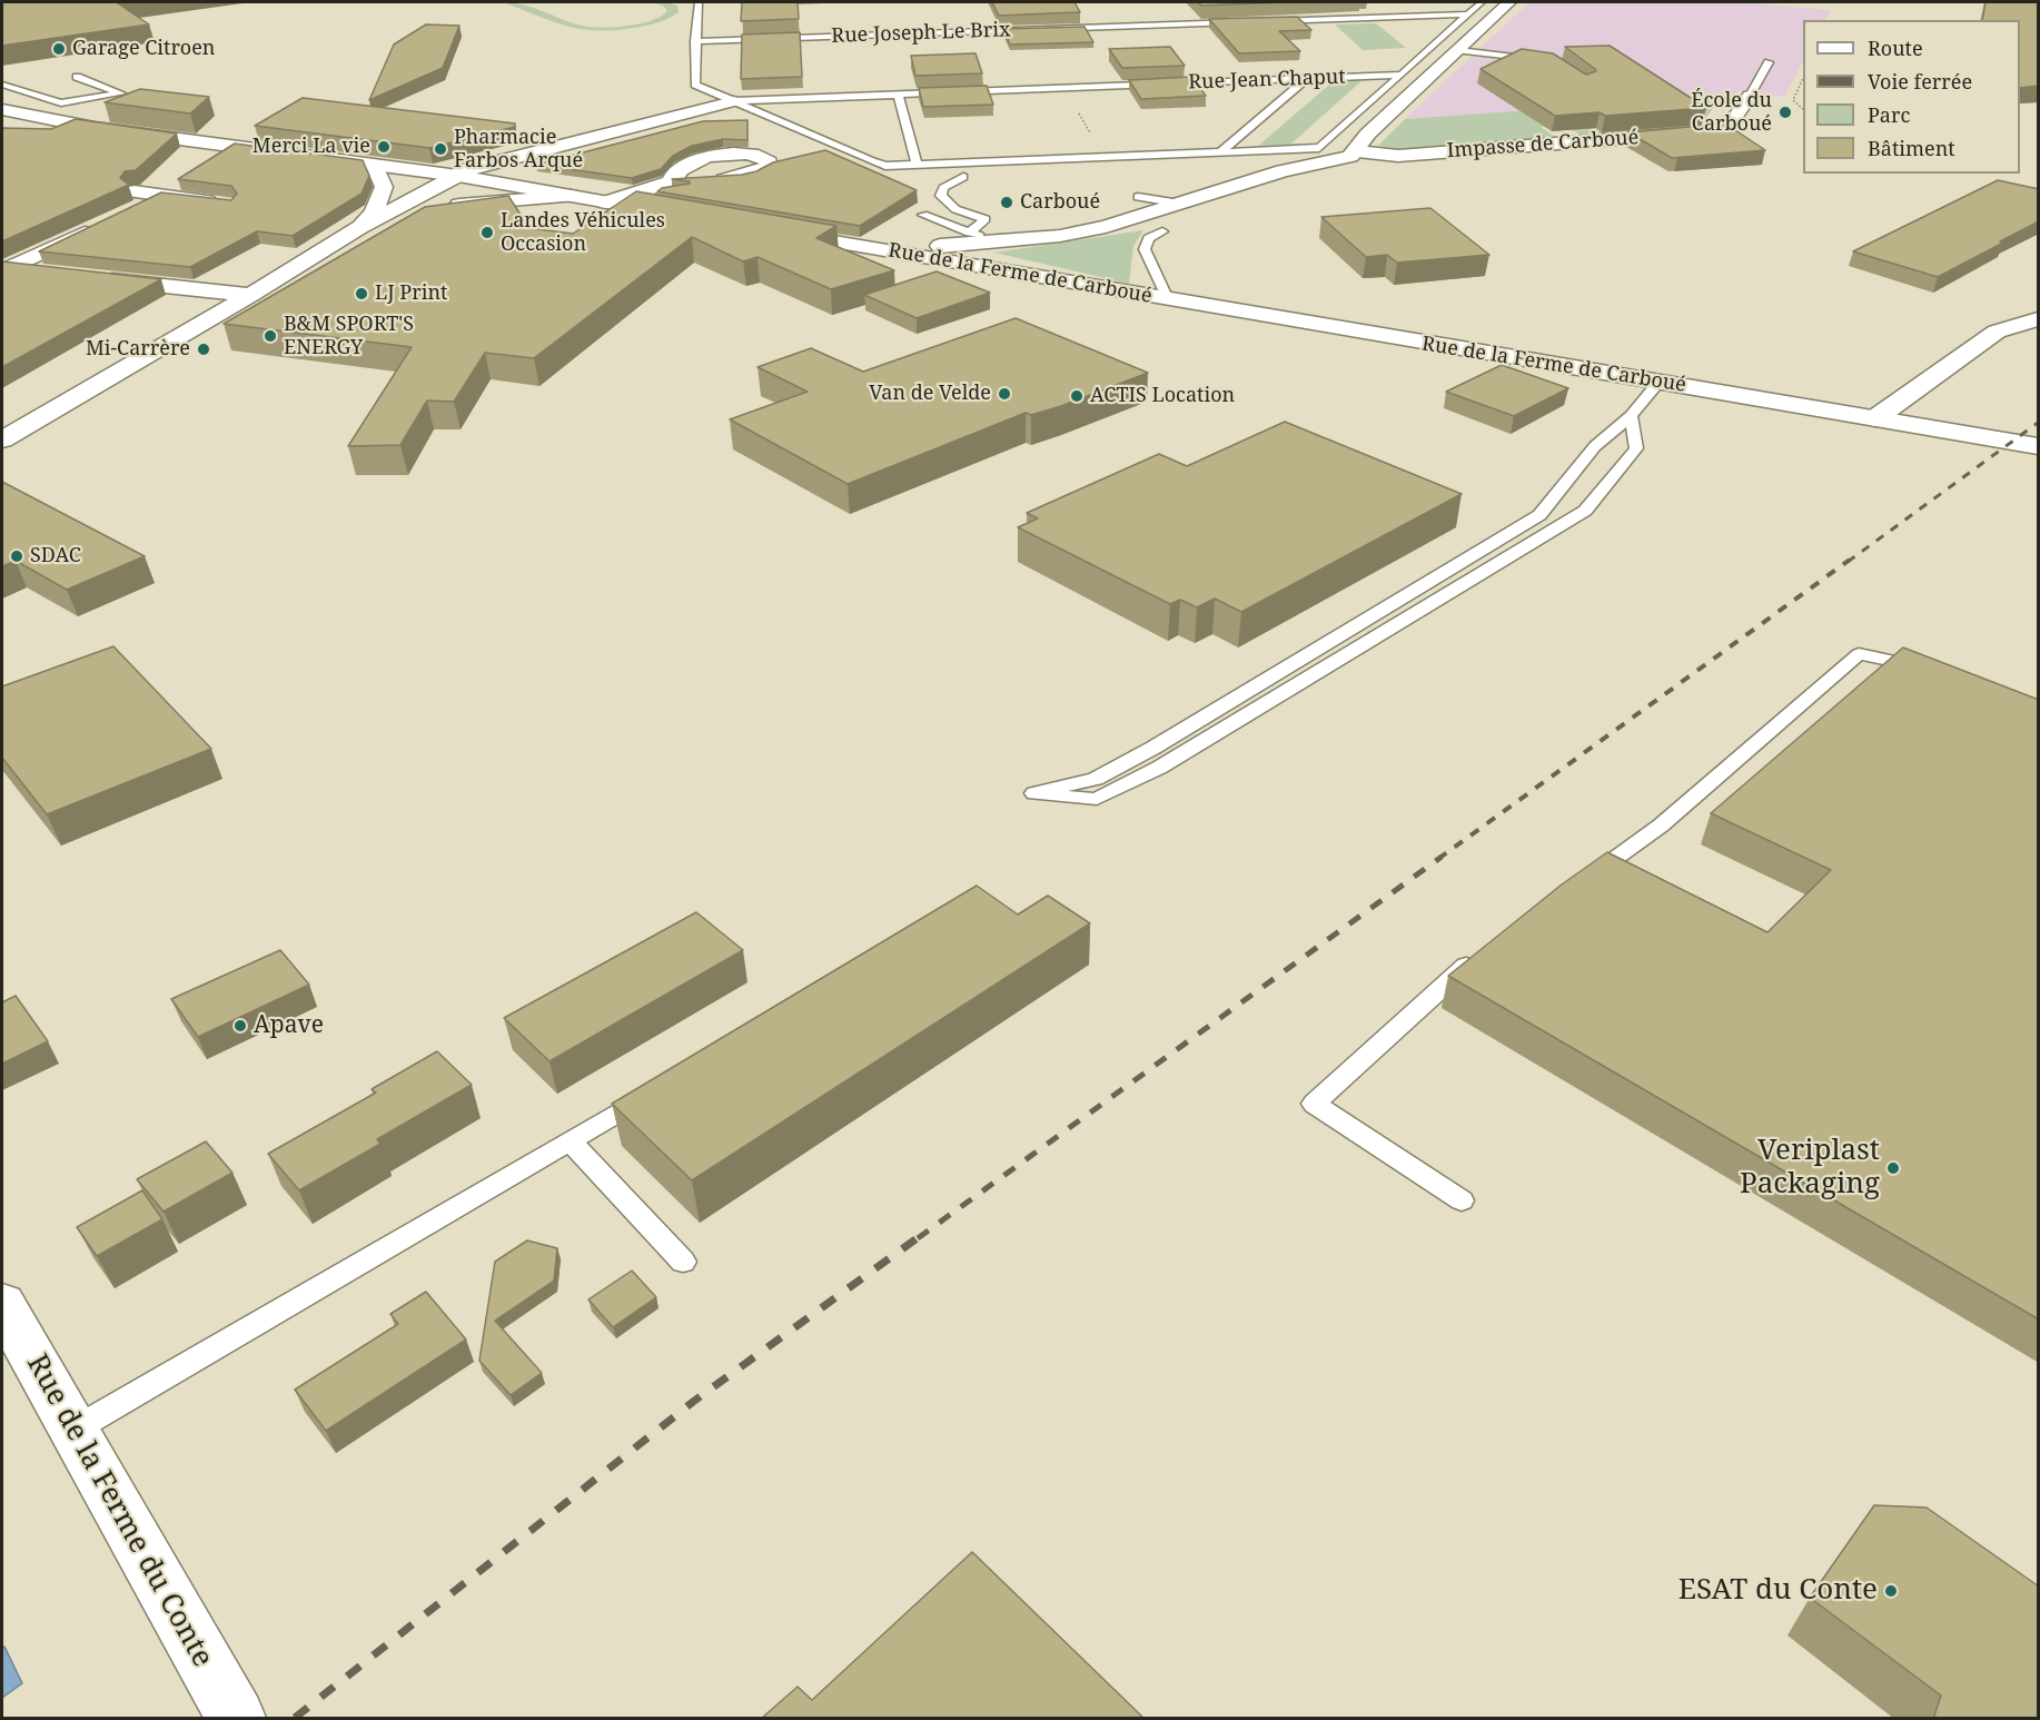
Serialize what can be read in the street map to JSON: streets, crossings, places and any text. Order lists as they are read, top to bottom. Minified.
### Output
{"streets":{"street":["Impasse de Carboué","Rue de la Ferme de Carboué","Rue de la Ferme du Conte"],"lane":["Rue Joseph Le Brix","Rue Jean Chaput"]},"crossings":[["Impasse de Carboué","Rue de la Ferme de Carboué"]],"places":["Garage Citroen","École du Carboué","Merci La vie","Pharmacie Farbos Arqué","Carboué","Landes Véhicules Occasion","LJ Print","B&M SPORT'S ENERGY","Mi-Carrère","Van de Velde","ACTIS Location","SDAC","Apave","Veriplast Packaging","ESAT du Conte"],"legend":["Route","Voie ferrée","Parc","Bâtiment"]}
